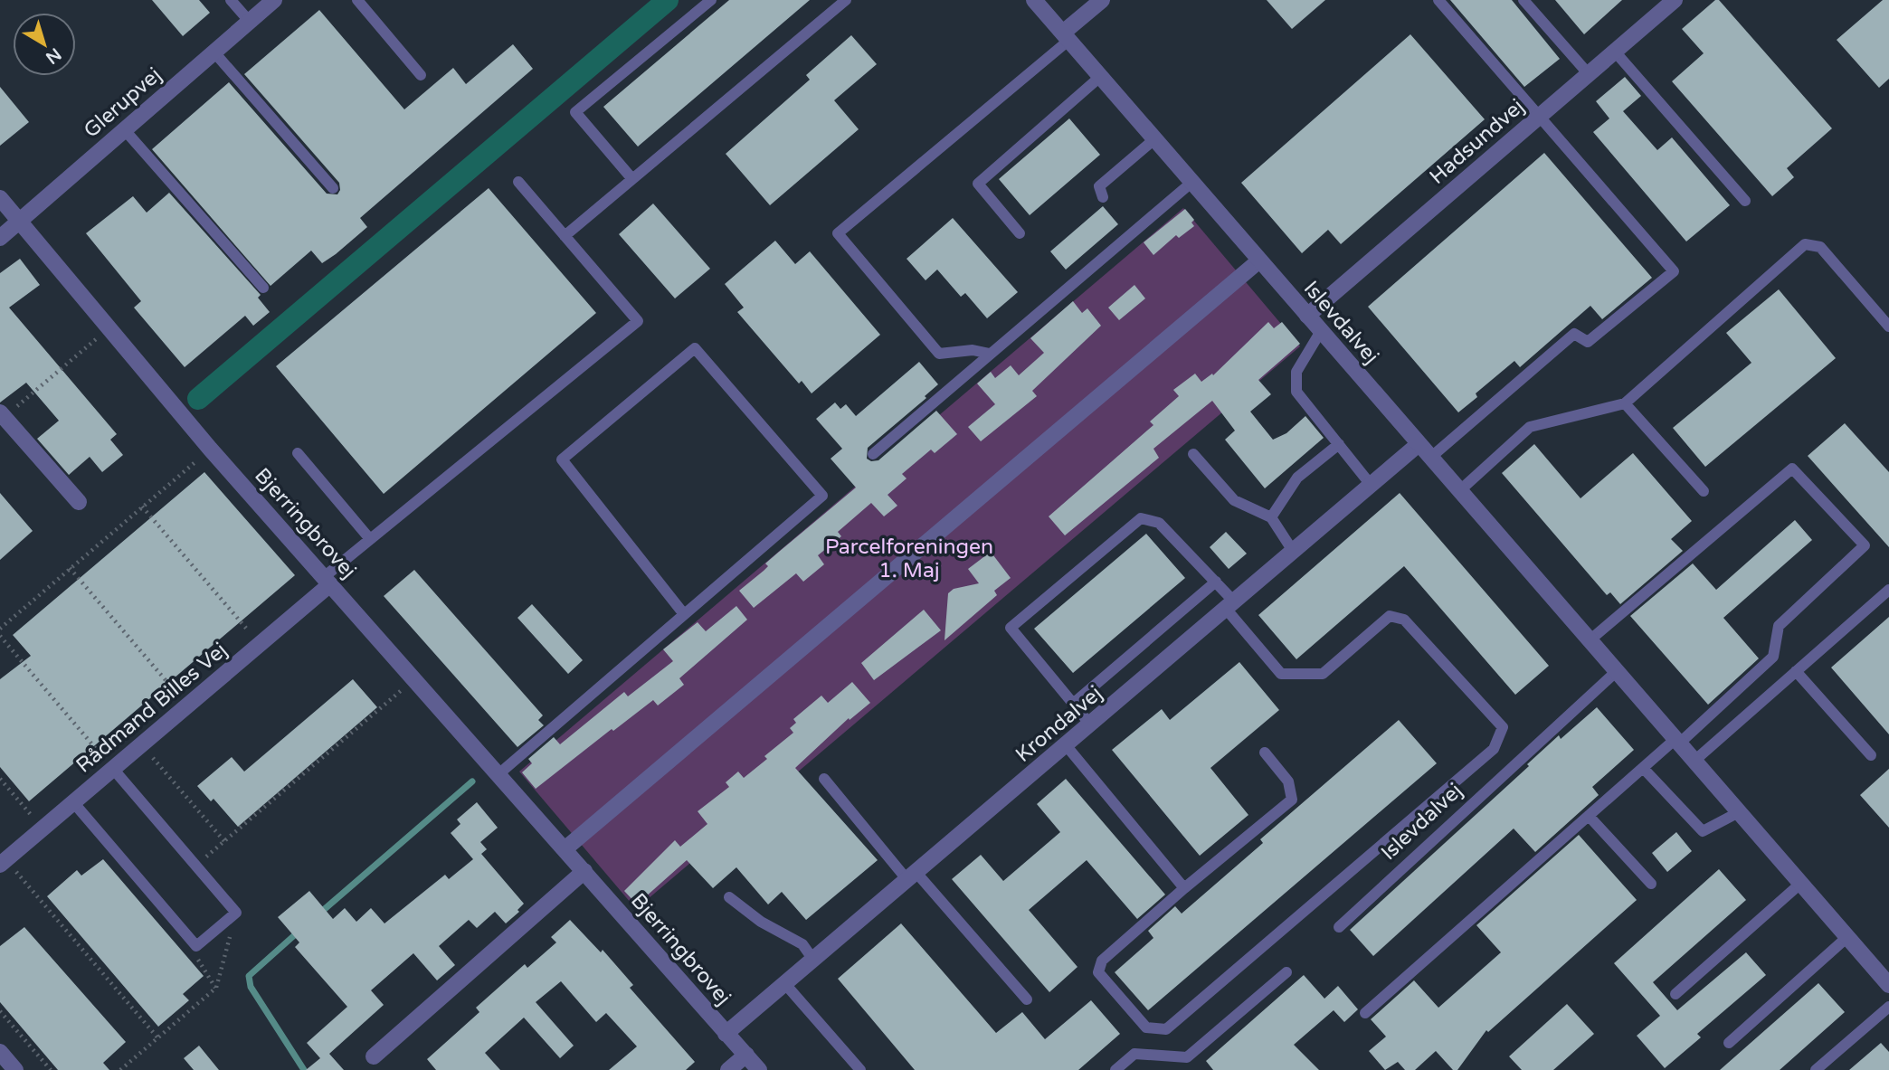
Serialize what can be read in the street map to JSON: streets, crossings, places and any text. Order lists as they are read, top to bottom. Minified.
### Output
{"streets":{"street":["Glerupvej","Hadsundvej","Islevdalvej","Bjerringbrovej","Rådmand Billes Vej","Krondalvej"]},"crossings":[["Glerupvej","Bjerringbrovej"],["Hadsundvej","Islevdalvej"],["Islevdalvej","Krondalvej"],["Bjerringbrovej","Rådmand Billes Vej"],["Bjerringbrovej","Krondalvej"]],"parks":["Parcelforeningen 1. Maj"],"north":"bottom right"}
